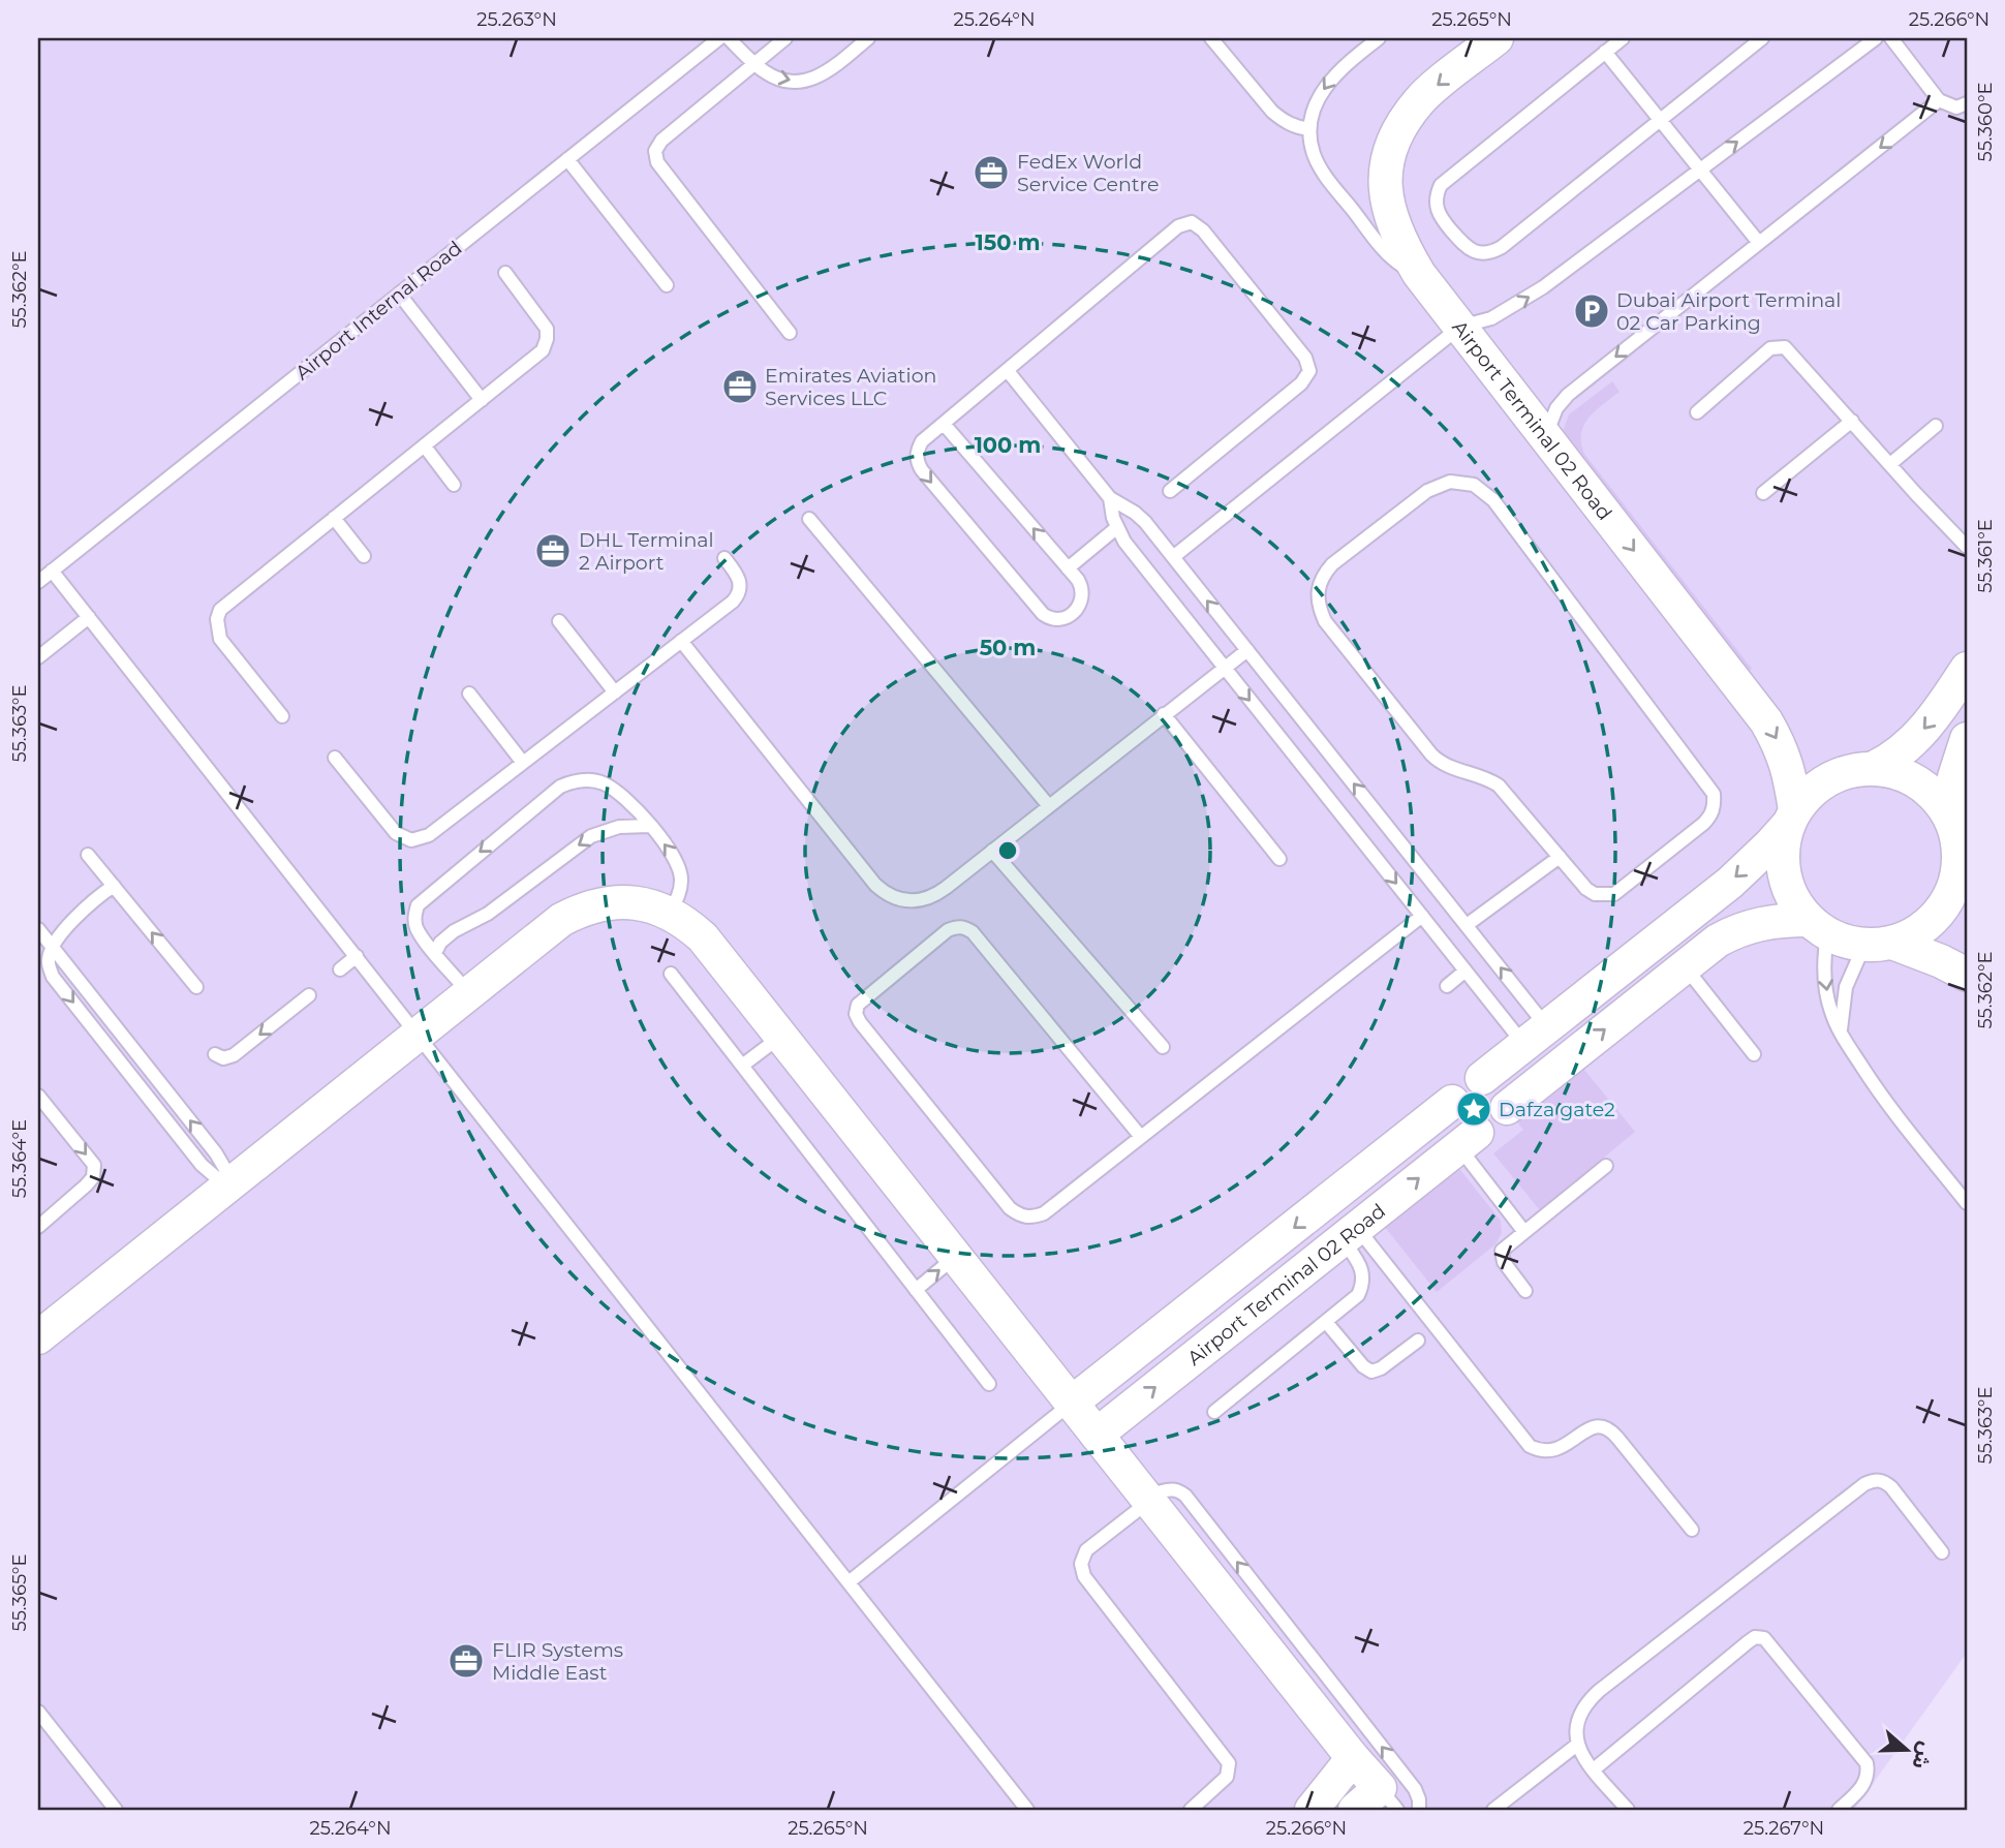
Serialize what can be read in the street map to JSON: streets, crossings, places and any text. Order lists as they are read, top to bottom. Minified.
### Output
{"streets":{"street":["Airport Terminal 02 Road"],"lane":["Airport Internal Road"]},"places":{"office":["FedEx World Service Centre","Emirates Aviation Services LLC","DHL Terminal 2 Airport","FLIR Systems Middle East"],"parking":["Dubai Airport Terminal 02 Car Parking"],"place":["Dafza gate2"]},"north":"right","coordinates":["25.263°N","25.264°N","25.265°N","25.266°N","55.360°E","55.362°E","55.361°E","55.363°E","55.364°E","55.365°E","25.267°N"],"rings":["150 m","100 m","50 m"]}
